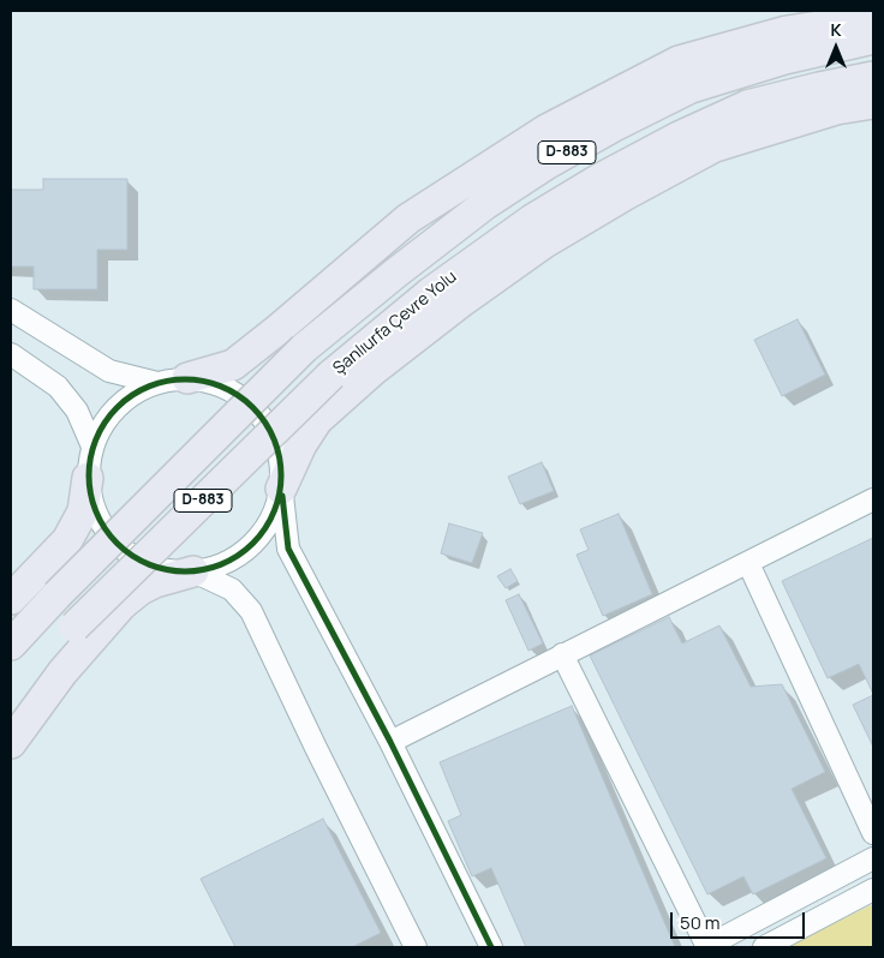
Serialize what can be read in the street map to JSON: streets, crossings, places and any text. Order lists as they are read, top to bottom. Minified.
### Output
{"streets":{"highway":["D-883","Şanlıurfa Çevre Yolu"]},"scale_bar":"50 m","north":"top"}
